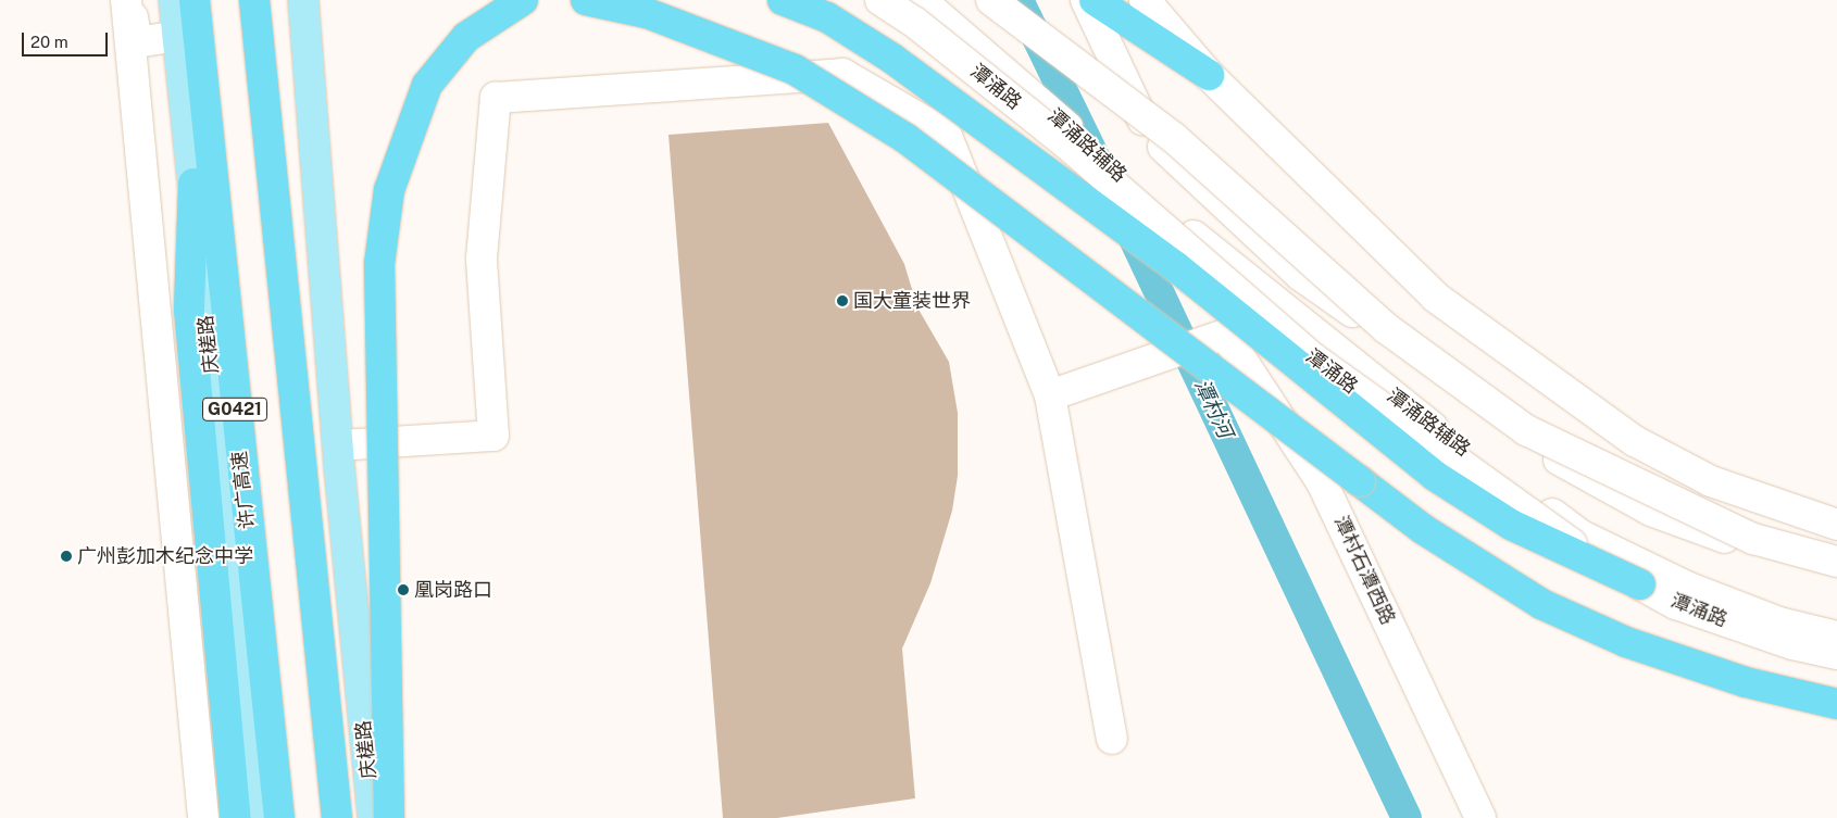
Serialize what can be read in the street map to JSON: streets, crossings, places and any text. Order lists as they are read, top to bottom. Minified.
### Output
{"streets":{"highway":["G0421","许广高速"],"main road":["庆槎路"],"street":["潭涌路","潭涌路辅路","潭村石潭西路"]},"water":["潭村河"],"places":["国大童装世界","广州彭加木纪念中学","凰岗路口"],"scale_bar":"20 m"}
